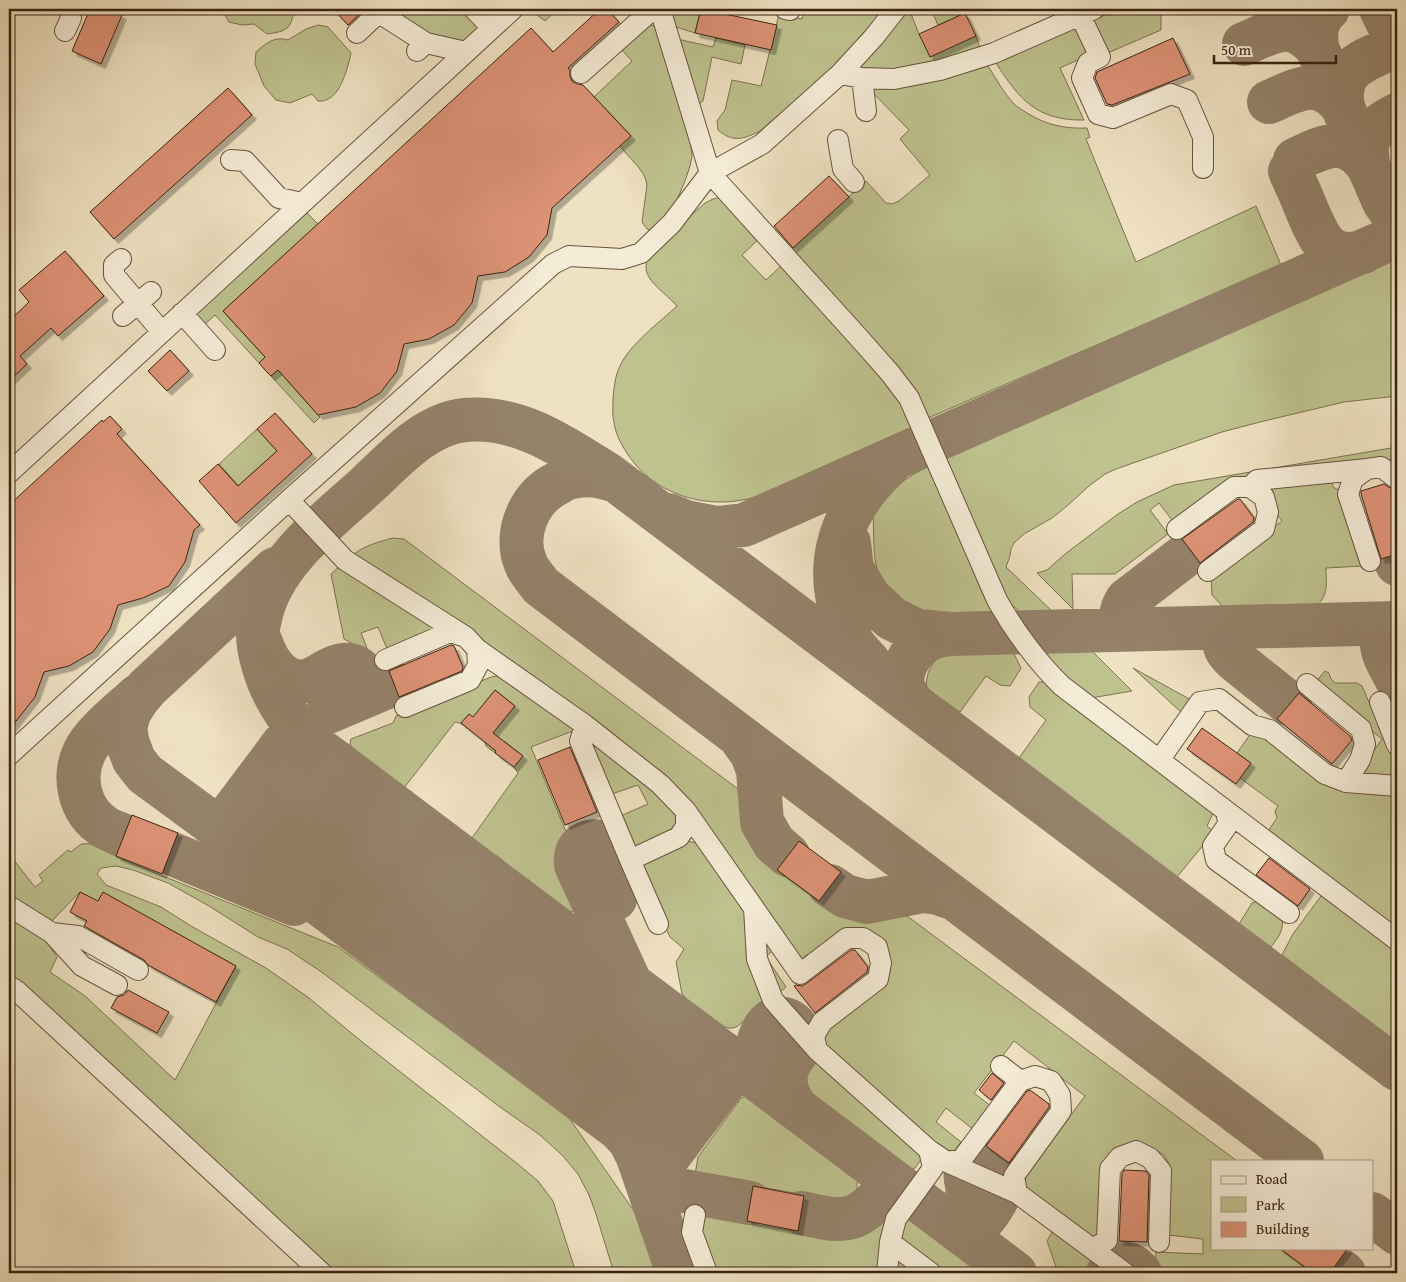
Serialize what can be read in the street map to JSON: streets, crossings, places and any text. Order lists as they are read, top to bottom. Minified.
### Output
{"legend":["Road","Park","Building"],"scale_bar":"50 m"}
